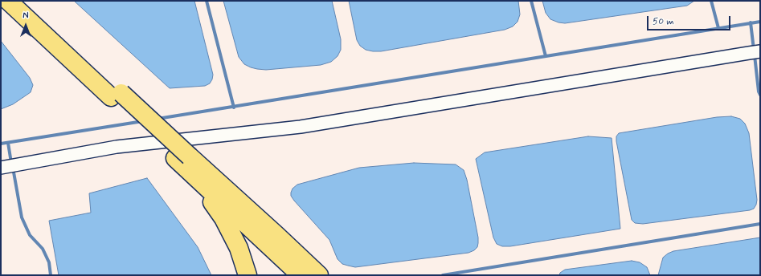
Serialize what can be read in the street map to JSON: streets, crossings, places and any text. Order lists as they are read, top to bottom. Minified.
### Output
{"scale_bar":"50 m","north":"top"}
